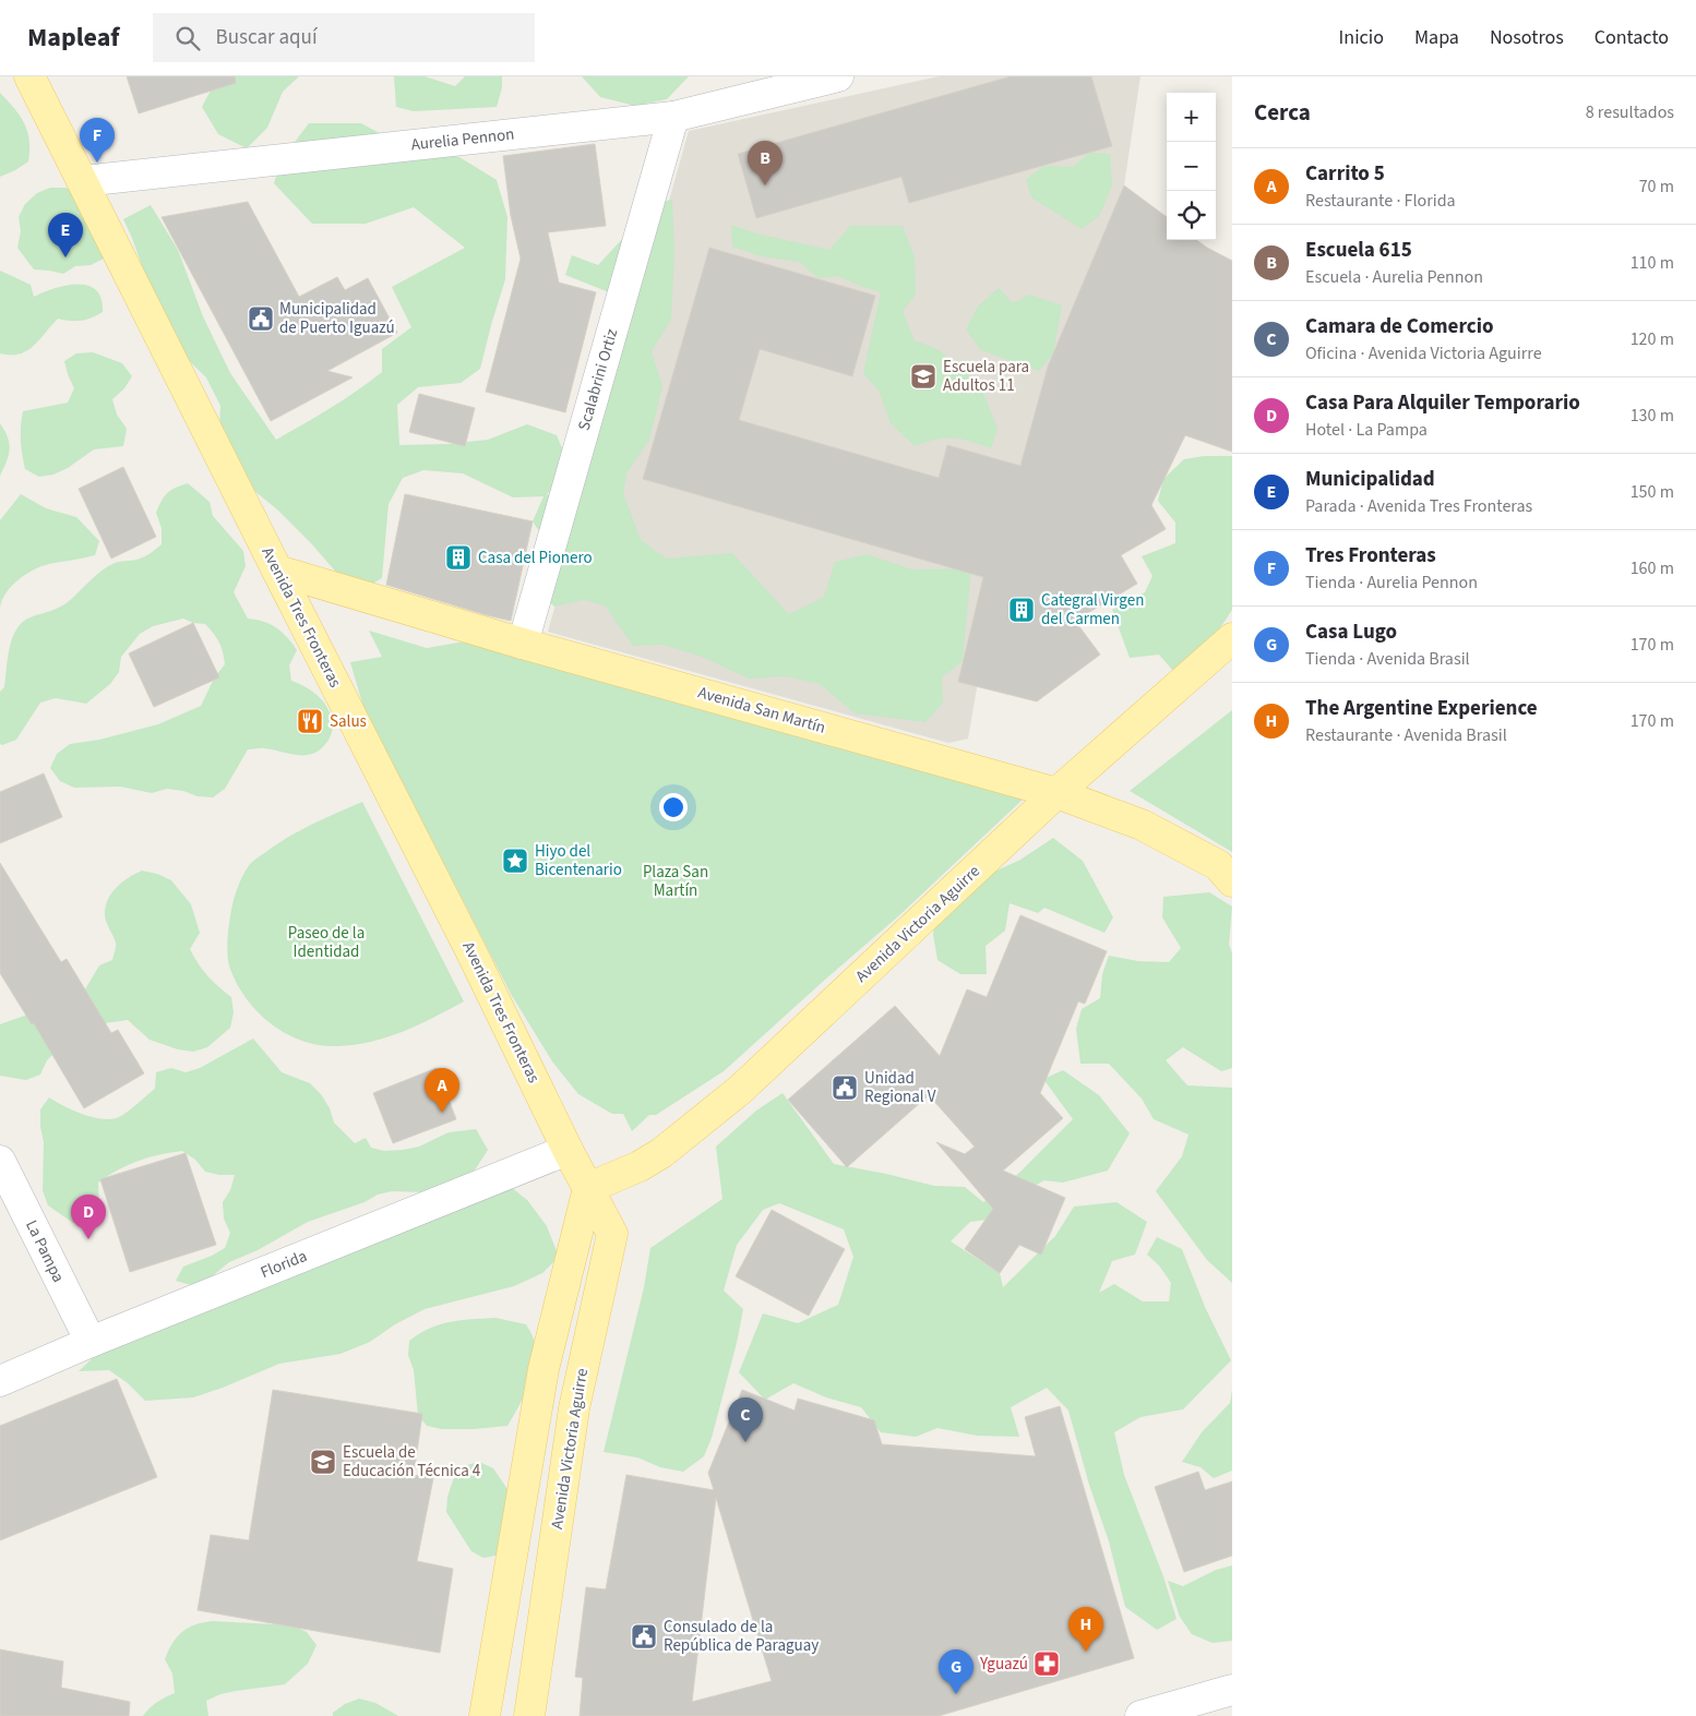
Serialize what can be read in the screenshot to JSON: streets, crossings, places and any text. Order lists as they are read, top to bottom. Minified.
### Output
{"streets":{"main road":["Avenida Tres Fronteras","Avenida San Martín","Avenida Victoria Aguirre"],"street":["Aurelia Pennon","Scalabrini Ortiz","La Pampa","Florida"]},"crossings":[["Aurelia Pennon","Scalabrini Ortiz"],["Aurelia Pennon","Avenida Tres Fronteras"],["Scalabrini Ortiz","Avenida San Martín"],["Avenida Tres Fronteras","Avenida San Martín"],["Avenida Tres Fronteras","Avenida Victoria Aguirre"],["Avenida Tres Fronteras","Florida"],["Avenida San Martín","Avenida Victoria Aguirre"],["La Pampa","Florida"]],"parks":["Plaza San Martín","Paseo de la Identidad"],"places":{"public building":["Municipalidad de Puerto Iguazú","Unidad Regional V","Consulado de la República de Paraguay"],"school or university":["Escuela para Adultos 11","Escuela de Educación Técnica 4"],"building":["Casa del Pionero","Categral Virgen del Carmen"],"restaurant":["Salus"],"place":["Hiyo del Bicentenario"],"pharmacy":["Yguazú"]},"page":{"header":"Mapleaf","search":"Buscar aquí","nav":["Inicio","Mapa","Nosotros","Contacto"],"heading":["Cerca","8 resultados"],"map_buttons":["+","−"],"pins":["F","B","E","A","D","C","H","G"],"list":[{"mark":"A","name":"Carrito 5","note":"Restaurante · Florida","value":"70 m"},{"mark":"B","name":"Escuela 615","note":"Escuela · Aurelia Pennon","value":"110 m"},{"mark":"C","name":"Camara de Comercio","note":"Oficina · Avenida Victoria Aguirre","value":"120 m"},{"mark":"D","name":"Casa Para Alquiler Temporario","note":"Hotel · La Pampa","value":"130 m"},{"mark":"E","name":"Municipalidad","note":"Parada · Avenida Tres Fronteras","value":"150 m"},{"mark":"F","name":"Tres Fronteras","note":"Tienda · Aurelia Pennon","value":"160 m"},{"mark":"G","name":"Casa Lugo","note":"Tienda · Avenida Brasil","value":"170 m"},{"mark":"H","name":"The Argentine Experience","note":"Restaurante · Avenida Brasil","value":"170 m"}]}}
